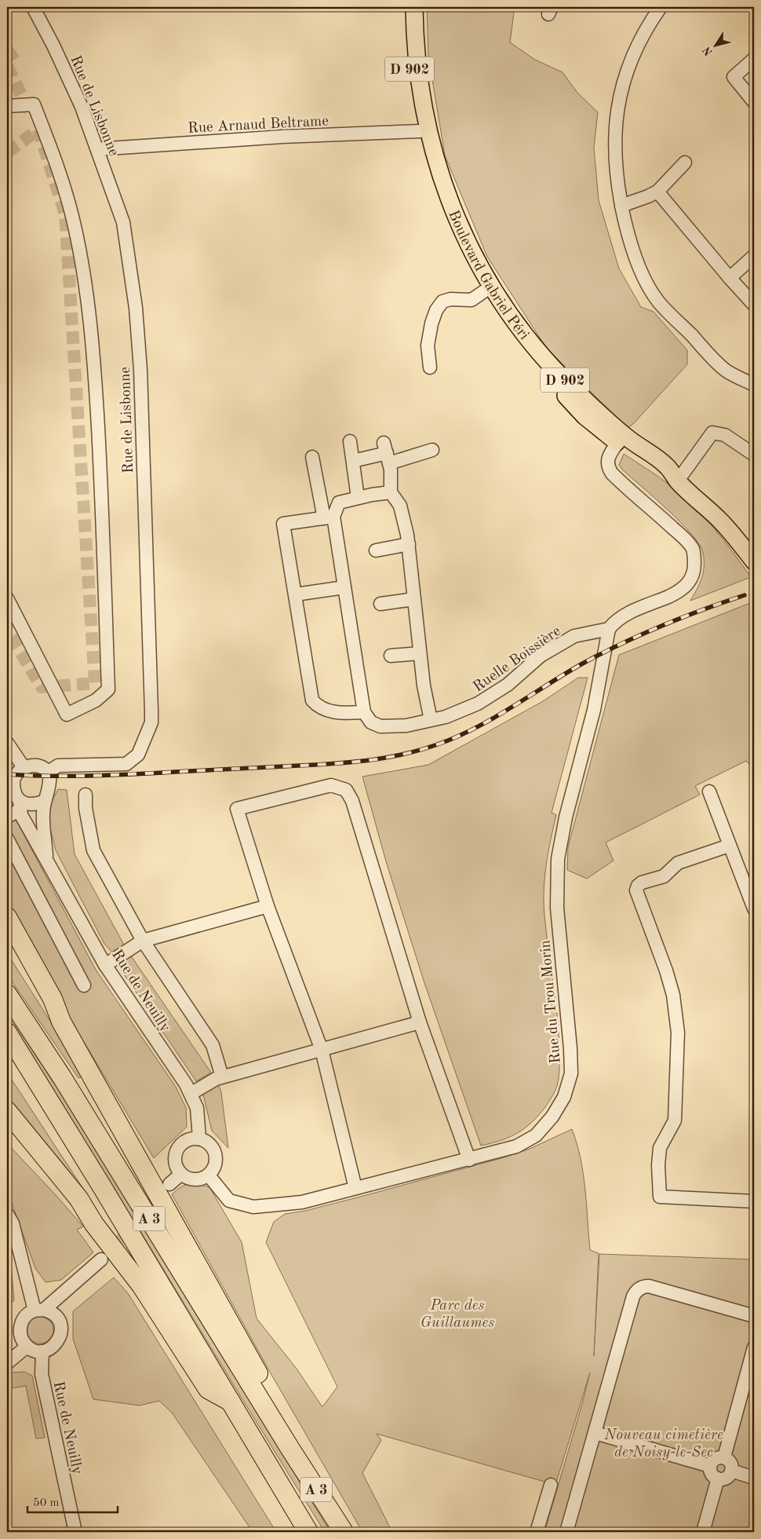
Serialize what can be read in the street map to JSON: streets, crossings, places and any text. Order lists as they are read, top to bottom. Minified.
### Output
{"streets":{"highway":["A 3"],"main road":["D 902","Boulevard Gabriel Péri"],"street":["Rue de Lisbonne","Rue Arnaud Beltrame","Ruelle Boissière","Rue de Neuilly","Rue du Trou Morin"]},"crossings":[["Rue de Lisbonne","Rue Arnaud Beltrame"],["Rue de Lisbonne","Rue de Neuilly"],["Rue Arnaud Beltrame","Boulevard Gabriel Péri"],["Ruelle Boissière","Rue du Trou Morin"],["Rue de Neuilly","Rue du Trou Morin"]],"parks":["Parc des Guillaumes","Nouveau cimetière de Noisy-le-Sec"],"scale_bar":"50 m","north":"bottom left"}
